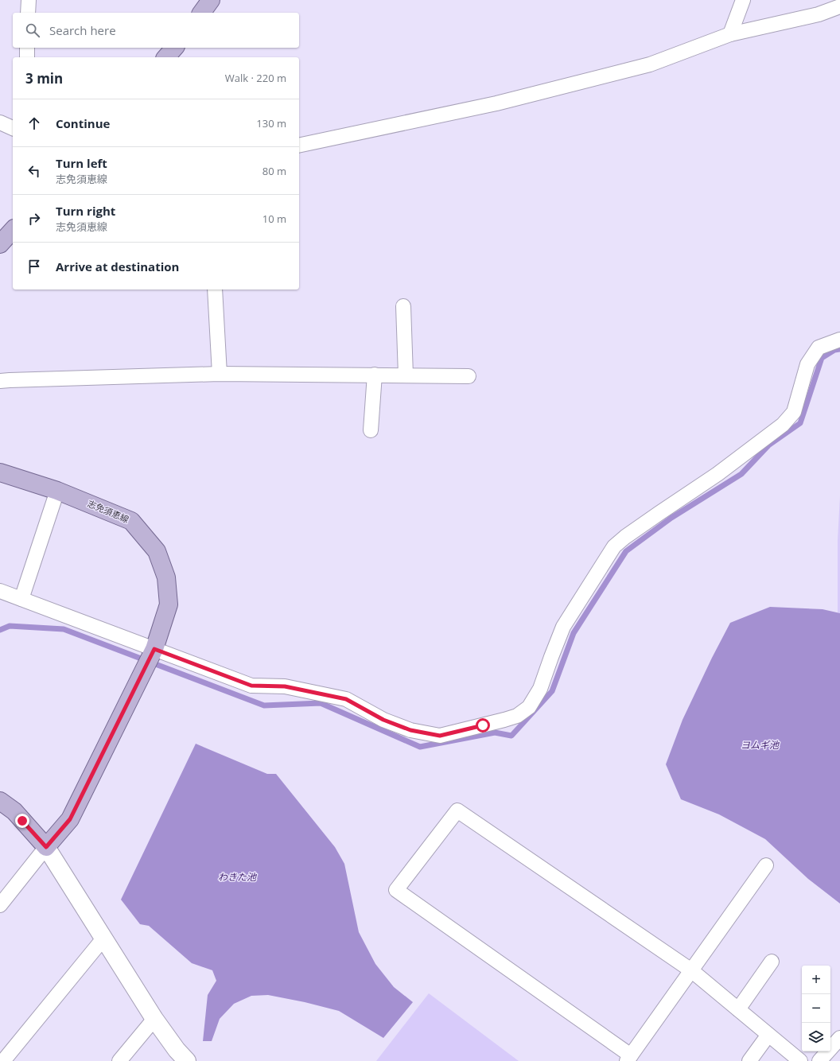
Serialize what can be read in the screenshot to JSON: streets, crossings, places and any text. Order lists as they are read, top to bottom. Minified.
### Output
{"streets":{"main road":["志免須恵線"]},"water":["ヨムギ池","わきた池"],"page":{"search":"Search here","heading":["3 min","Walk · 220 m"],"list":[["Continue","130 m"],["Turn left","志免須恵線","80 m"],["Turn right","志免須恵線","10 m"],"Arrive at destination"],"map_buttons":["+","−"]}}
